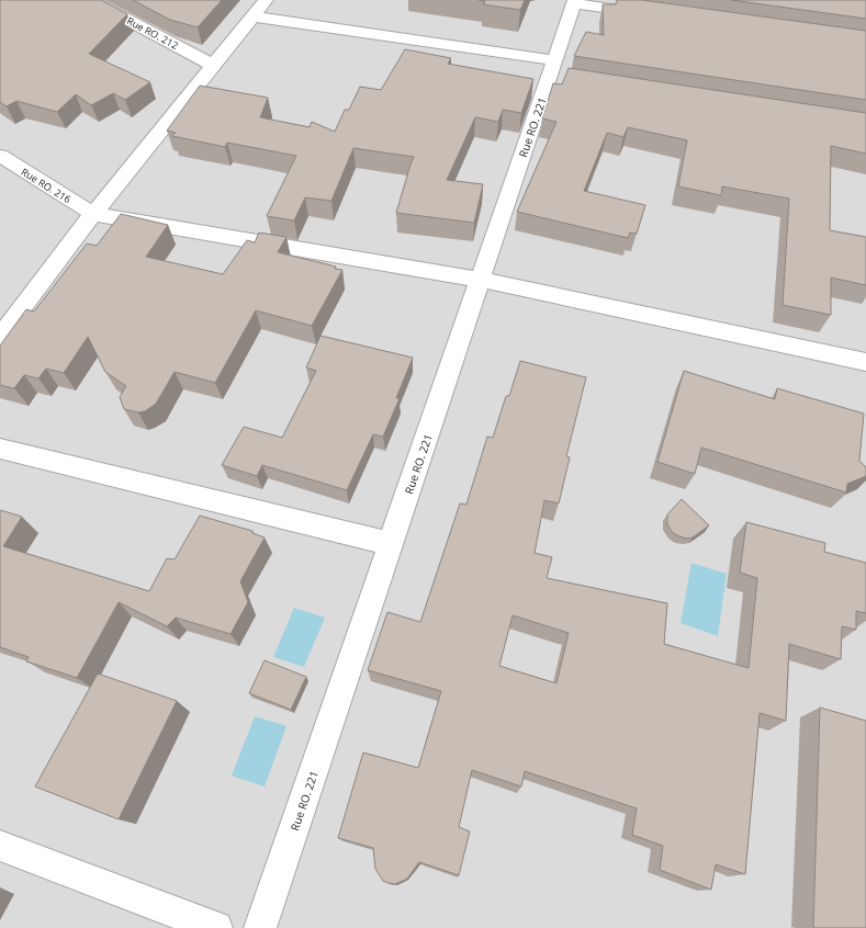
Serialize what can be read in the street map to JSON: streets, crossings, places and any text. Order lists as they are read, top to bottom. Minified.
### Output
{"streets":{"street":["Rue RO. 212","Rue RO. 221","Rue RO. 216"]}}
